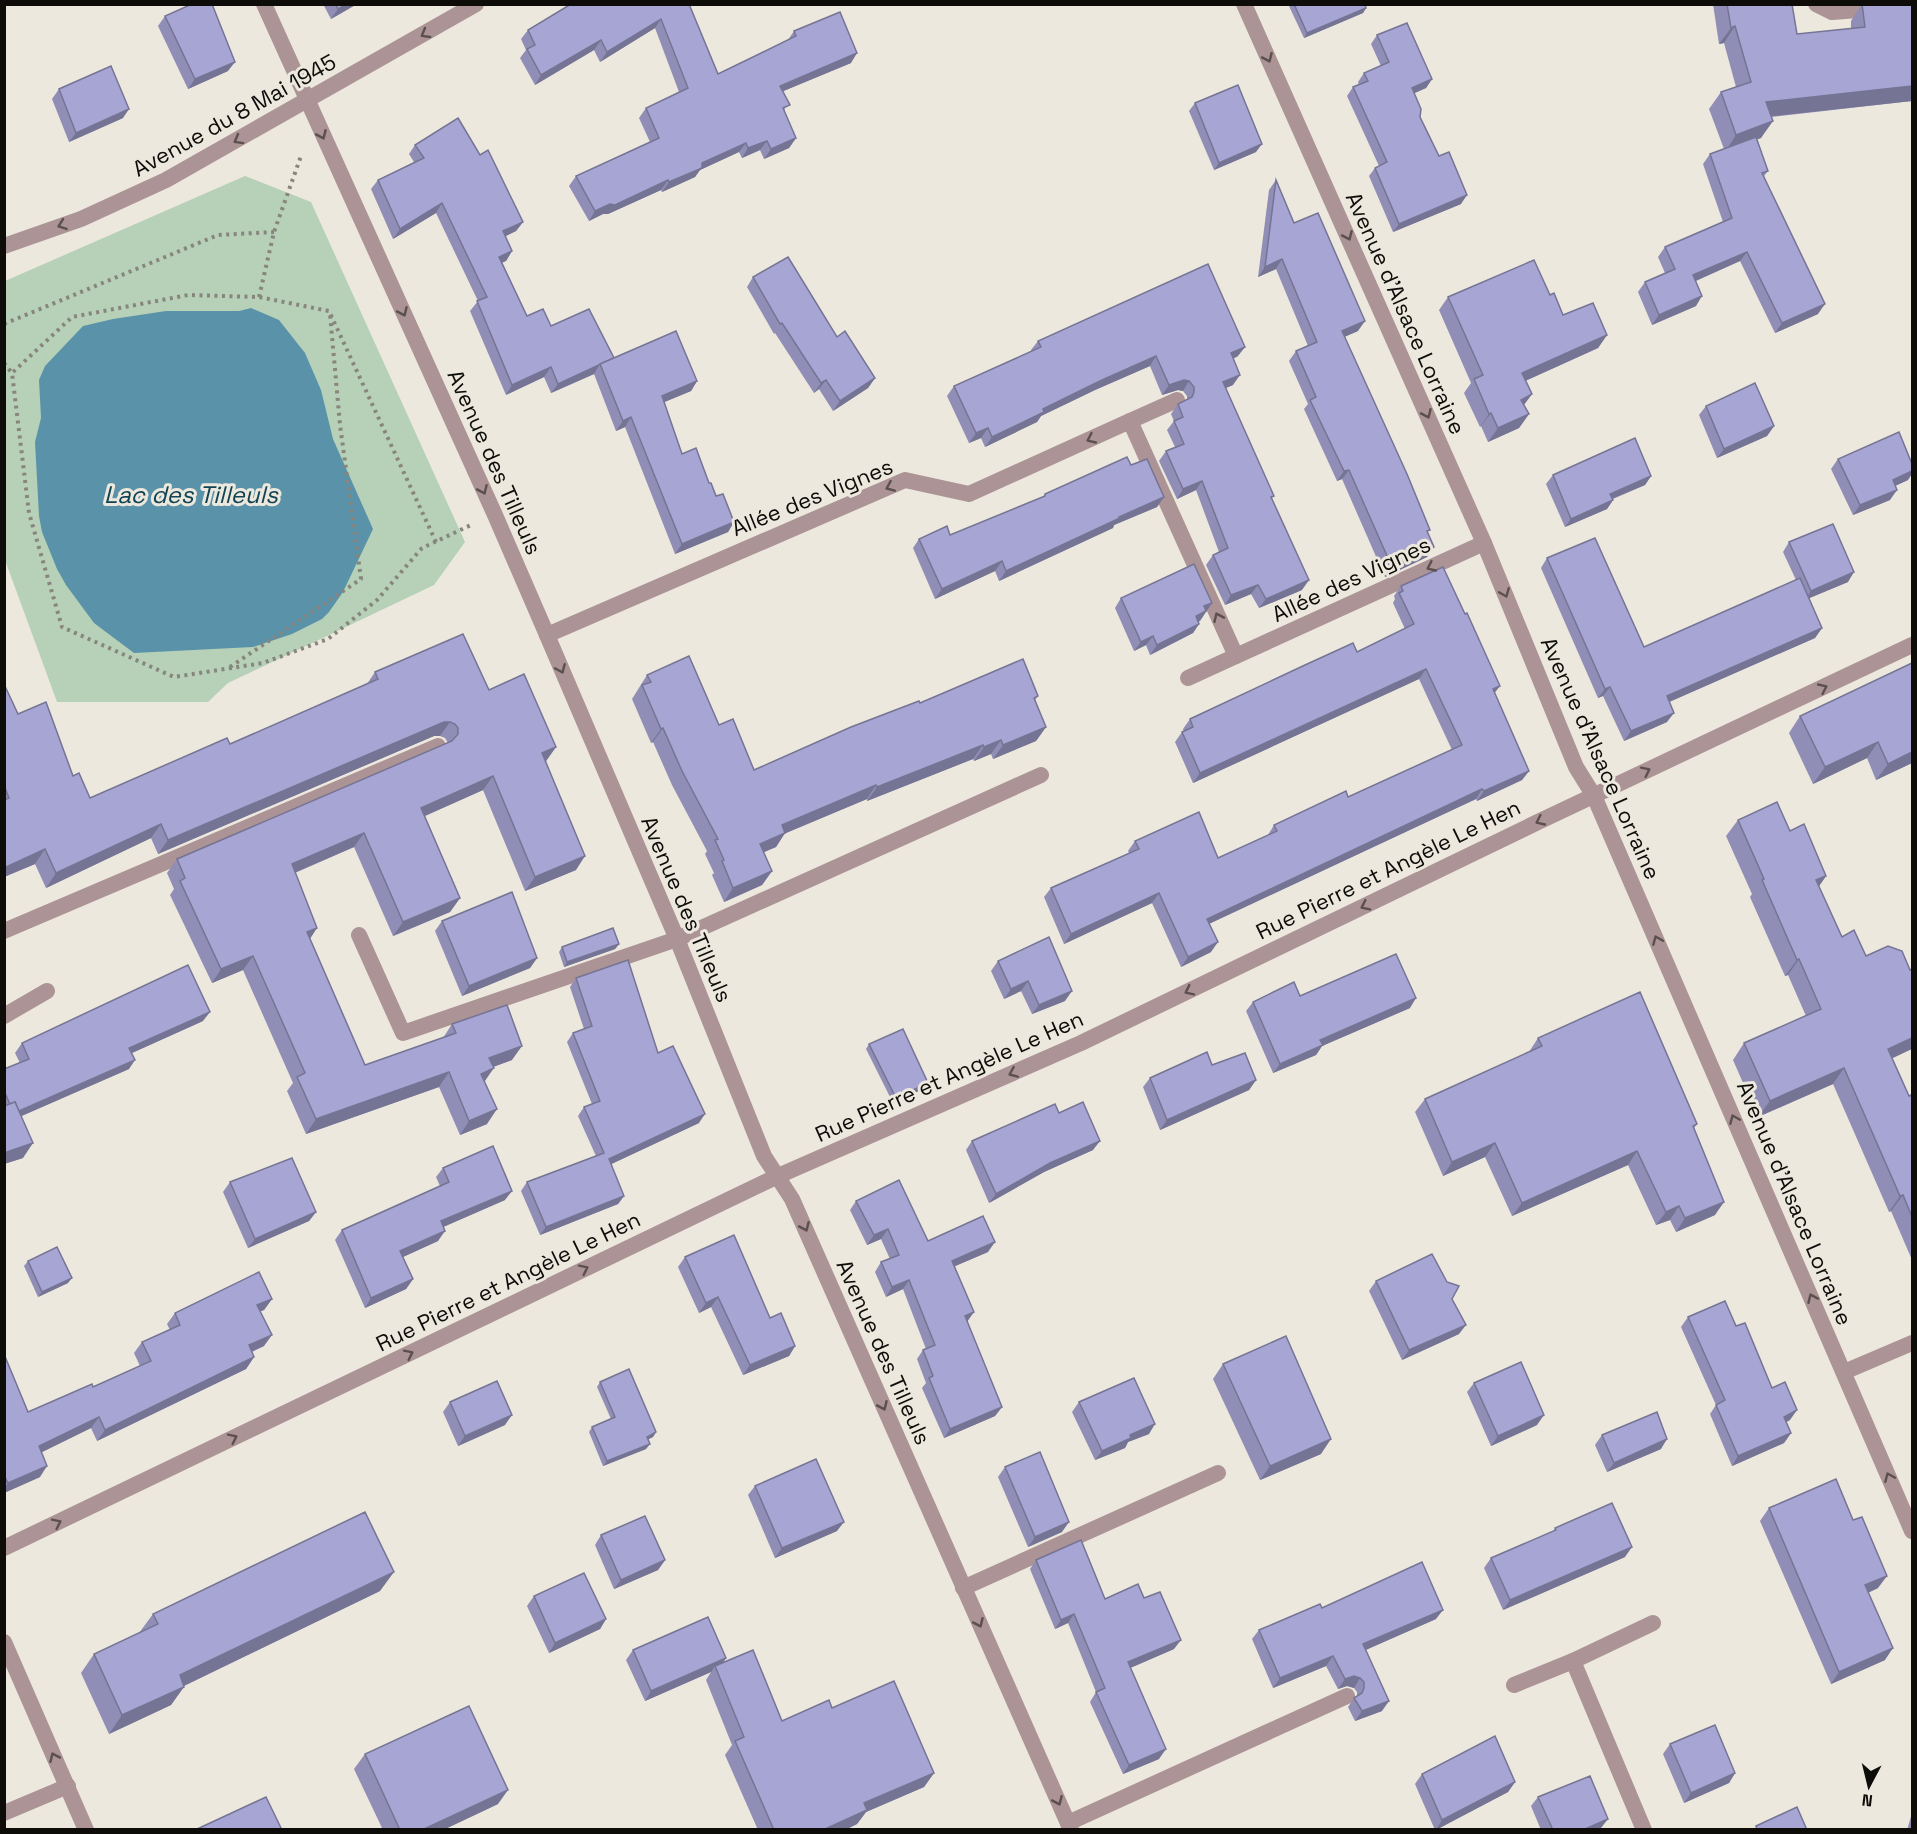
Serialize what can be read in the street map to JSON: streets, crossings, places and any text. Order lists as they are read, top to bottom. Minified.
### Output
{"streets":{"street":["Avenue du 8 Mai 1945","Avenue d'Alsace Lorraine","Avenue des Tilleuls","Allée des Vignes","Rue Pierre et Angèle Le Hen"]},"crossings":[["Avenue du 8 Mai 1945","Avenue des Tilleuls"],["Avenue d'Alsace Lorraine","Allée des Vignes"],["Avenue d'Alsace Lorraine","Rue Pierre et Angèle Le Hen"],["Avenue des Tilleuls","Allée des Vignes"],["Avenue des Tilleuls","Rue Pierre et Angèle Le Hen"]],"one_way":["Avenue du 8 Mai 1945","Avenue des Tilleuls","Allée des Vignes"],"water":["Lac des Tilleuls"],"north":"bottom"}
